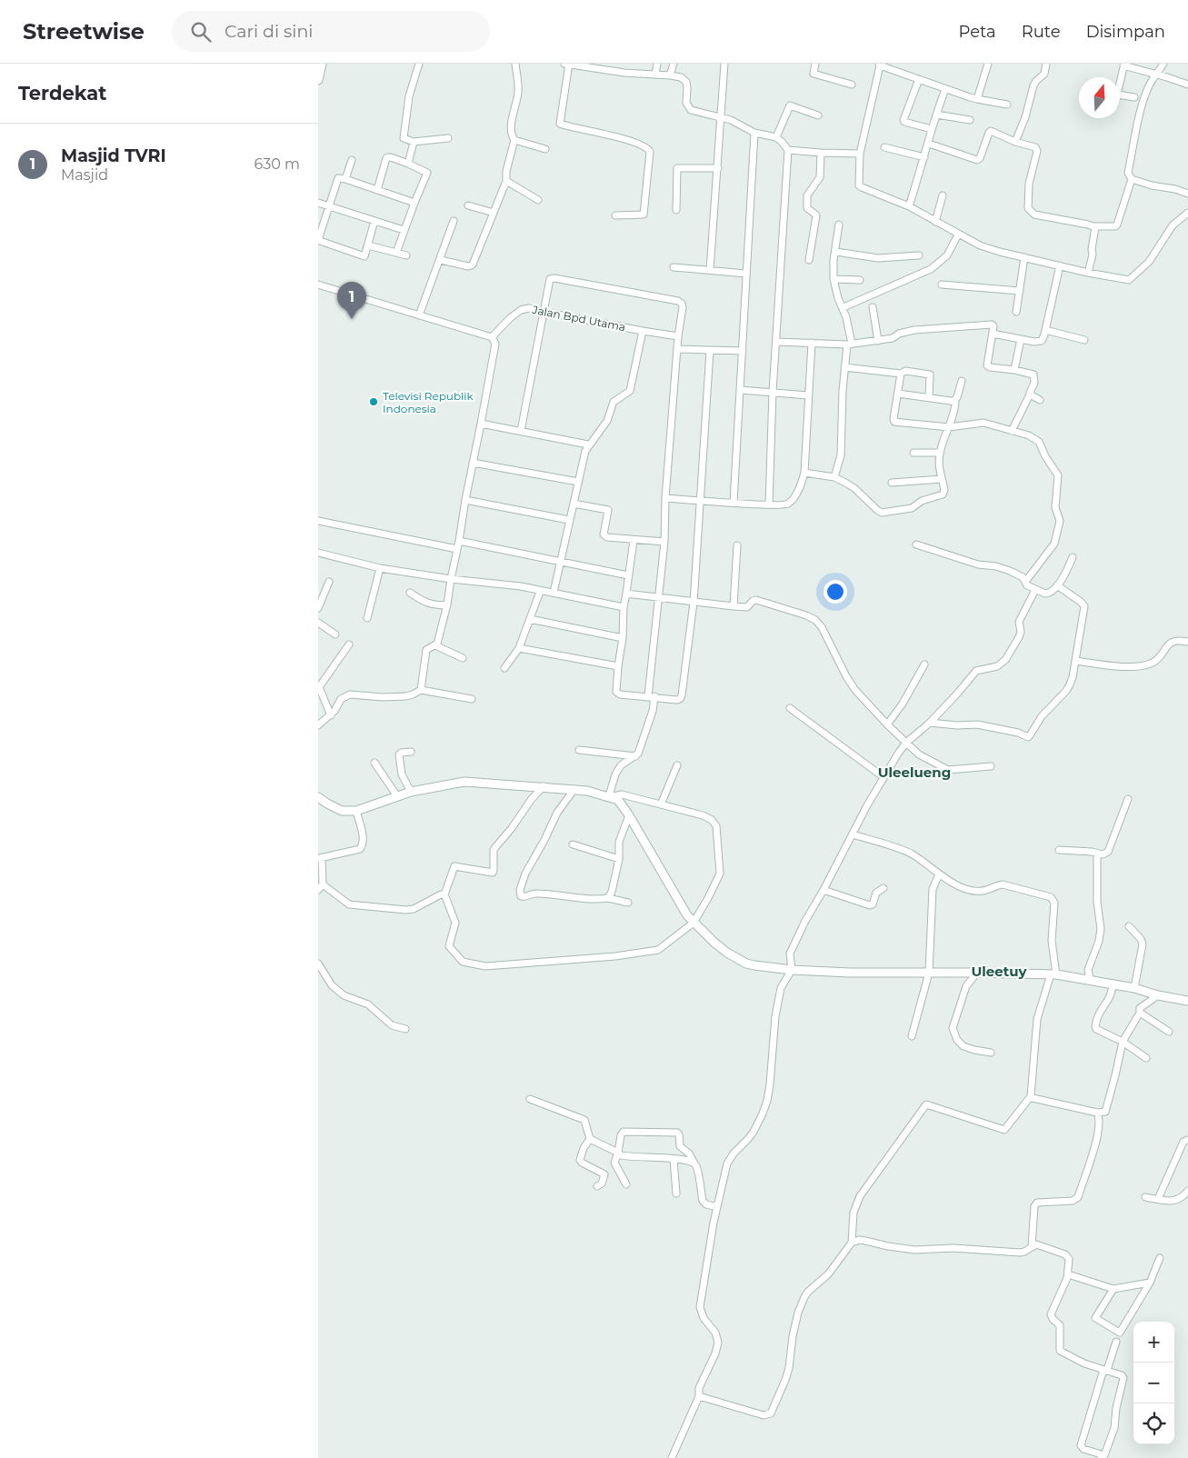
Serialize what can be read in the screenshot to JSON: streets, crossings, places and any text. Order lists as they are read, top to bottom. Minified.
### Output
{"streets":{"street":["Jalan Bpd Utama"]},"districts":["Uleelueng","Uleetuy"],"places":["Televisi Republik Indonesia"],"north":"top","page":{"header":"Streetwise","search":"Cari di sini","nav":["Peta","Rute","Disimpan"],"heading":"Terdekat","list":[{"mark":"1","name":"Masjid TVRI","note":"Masjid","value":"630 m"}],"pins":"1","map_buttons":["+","−"]}}
